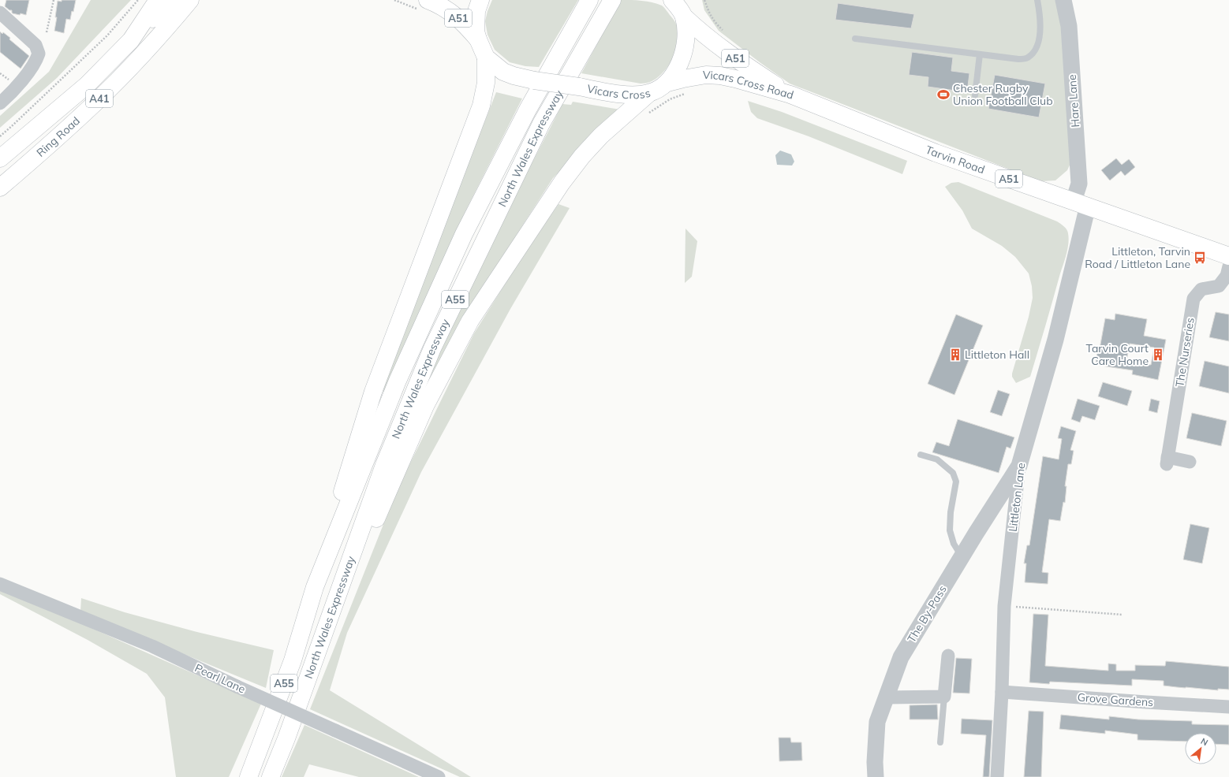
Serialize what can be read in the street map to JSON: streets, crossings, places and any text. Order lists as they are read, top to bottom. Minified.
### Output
{"streets":{"highway":["A51","Vicars Cross Road","Vicars Cross","A41","Ring Road","North Wales Expressway","Tarvin Road","A55"],"street":["Hare Lane","The Nurseries","Littleton Lane","The By-Pass","Pearl Lane","Grove Gardens"]},"crossings":[["A51","Vicars Cross"],["Vicars Cross Road","Vicars Cross"],["Vicars Cross Road","Tarvin Road"],["Hare Lane","Tarvin Road"],["Hare Lane","Littleton Lane"],["Tarvin Road","Littleton Lane"],["Littleton Lane","The By-Pass"],["Littleton Lane","Grove Gardens"]],"places":{"sports":["Chester Rugby Union Football Club"],"bus stop":["Littleton, Tarvin Road / Littleton Lane"],"building":["Littleton Hall","Tarvin Court Care Home"]},"north":"top right"}
